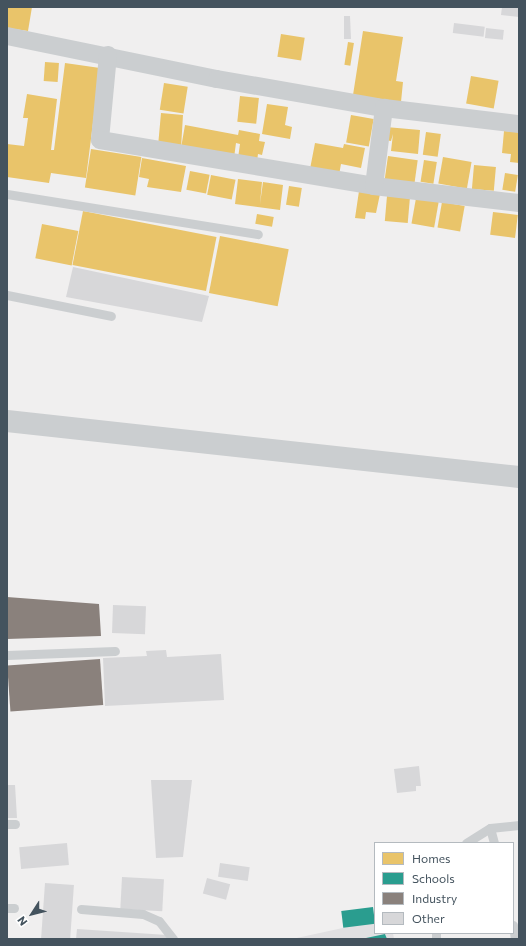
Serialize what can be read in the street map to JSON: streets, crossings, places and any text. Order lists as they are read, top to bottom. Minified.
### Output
{"legend":["Homes","Schools","Industry","Other"],"north":"bottom left"}
